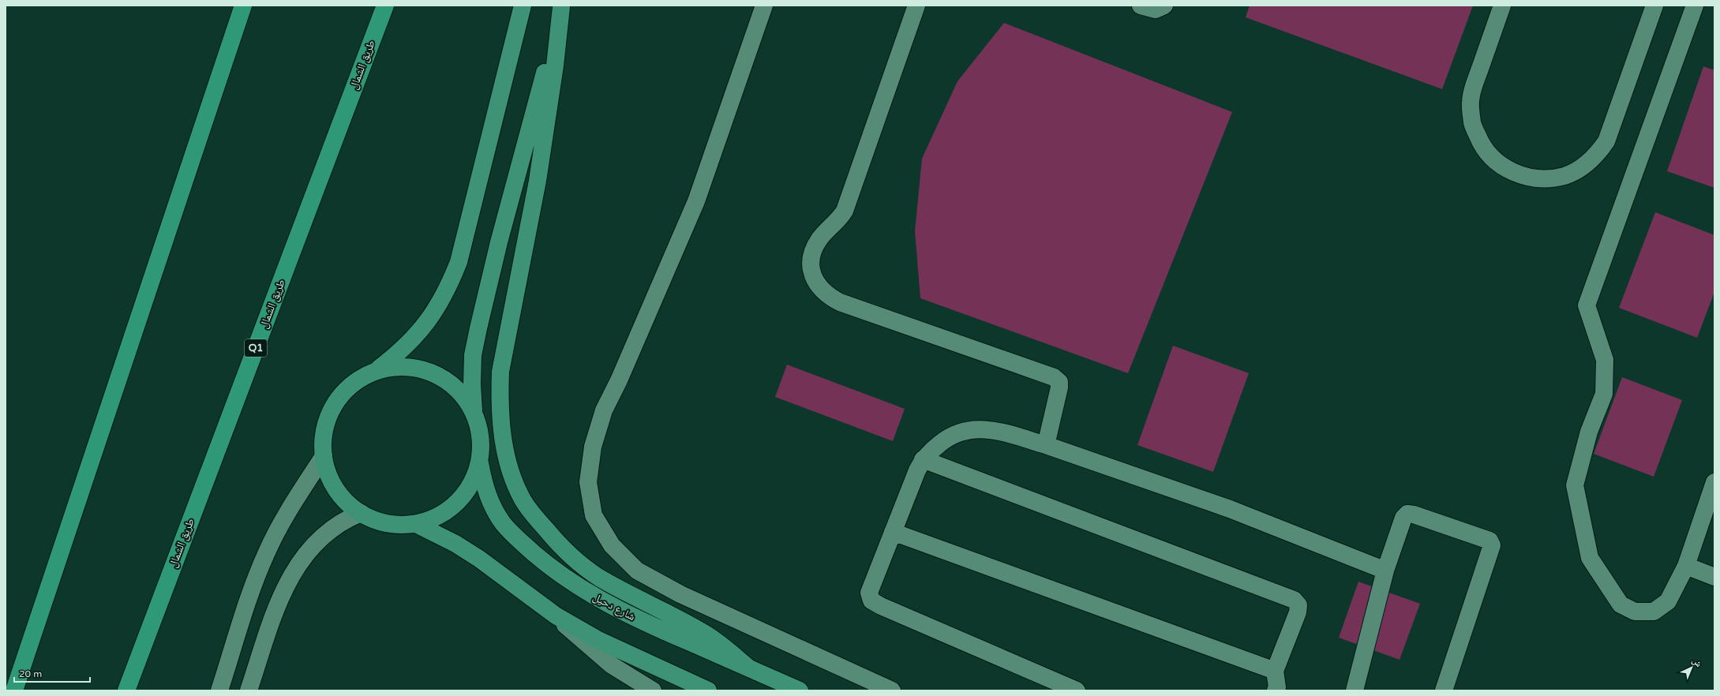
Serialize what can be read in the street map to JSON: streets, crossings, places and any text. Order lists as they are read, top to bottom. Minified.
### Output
{"streets":{"highway":["طريق الشمال","Q1"],"main road":["شارع دحيل"]},"scale_bar":"20 m","north":"top right"}
